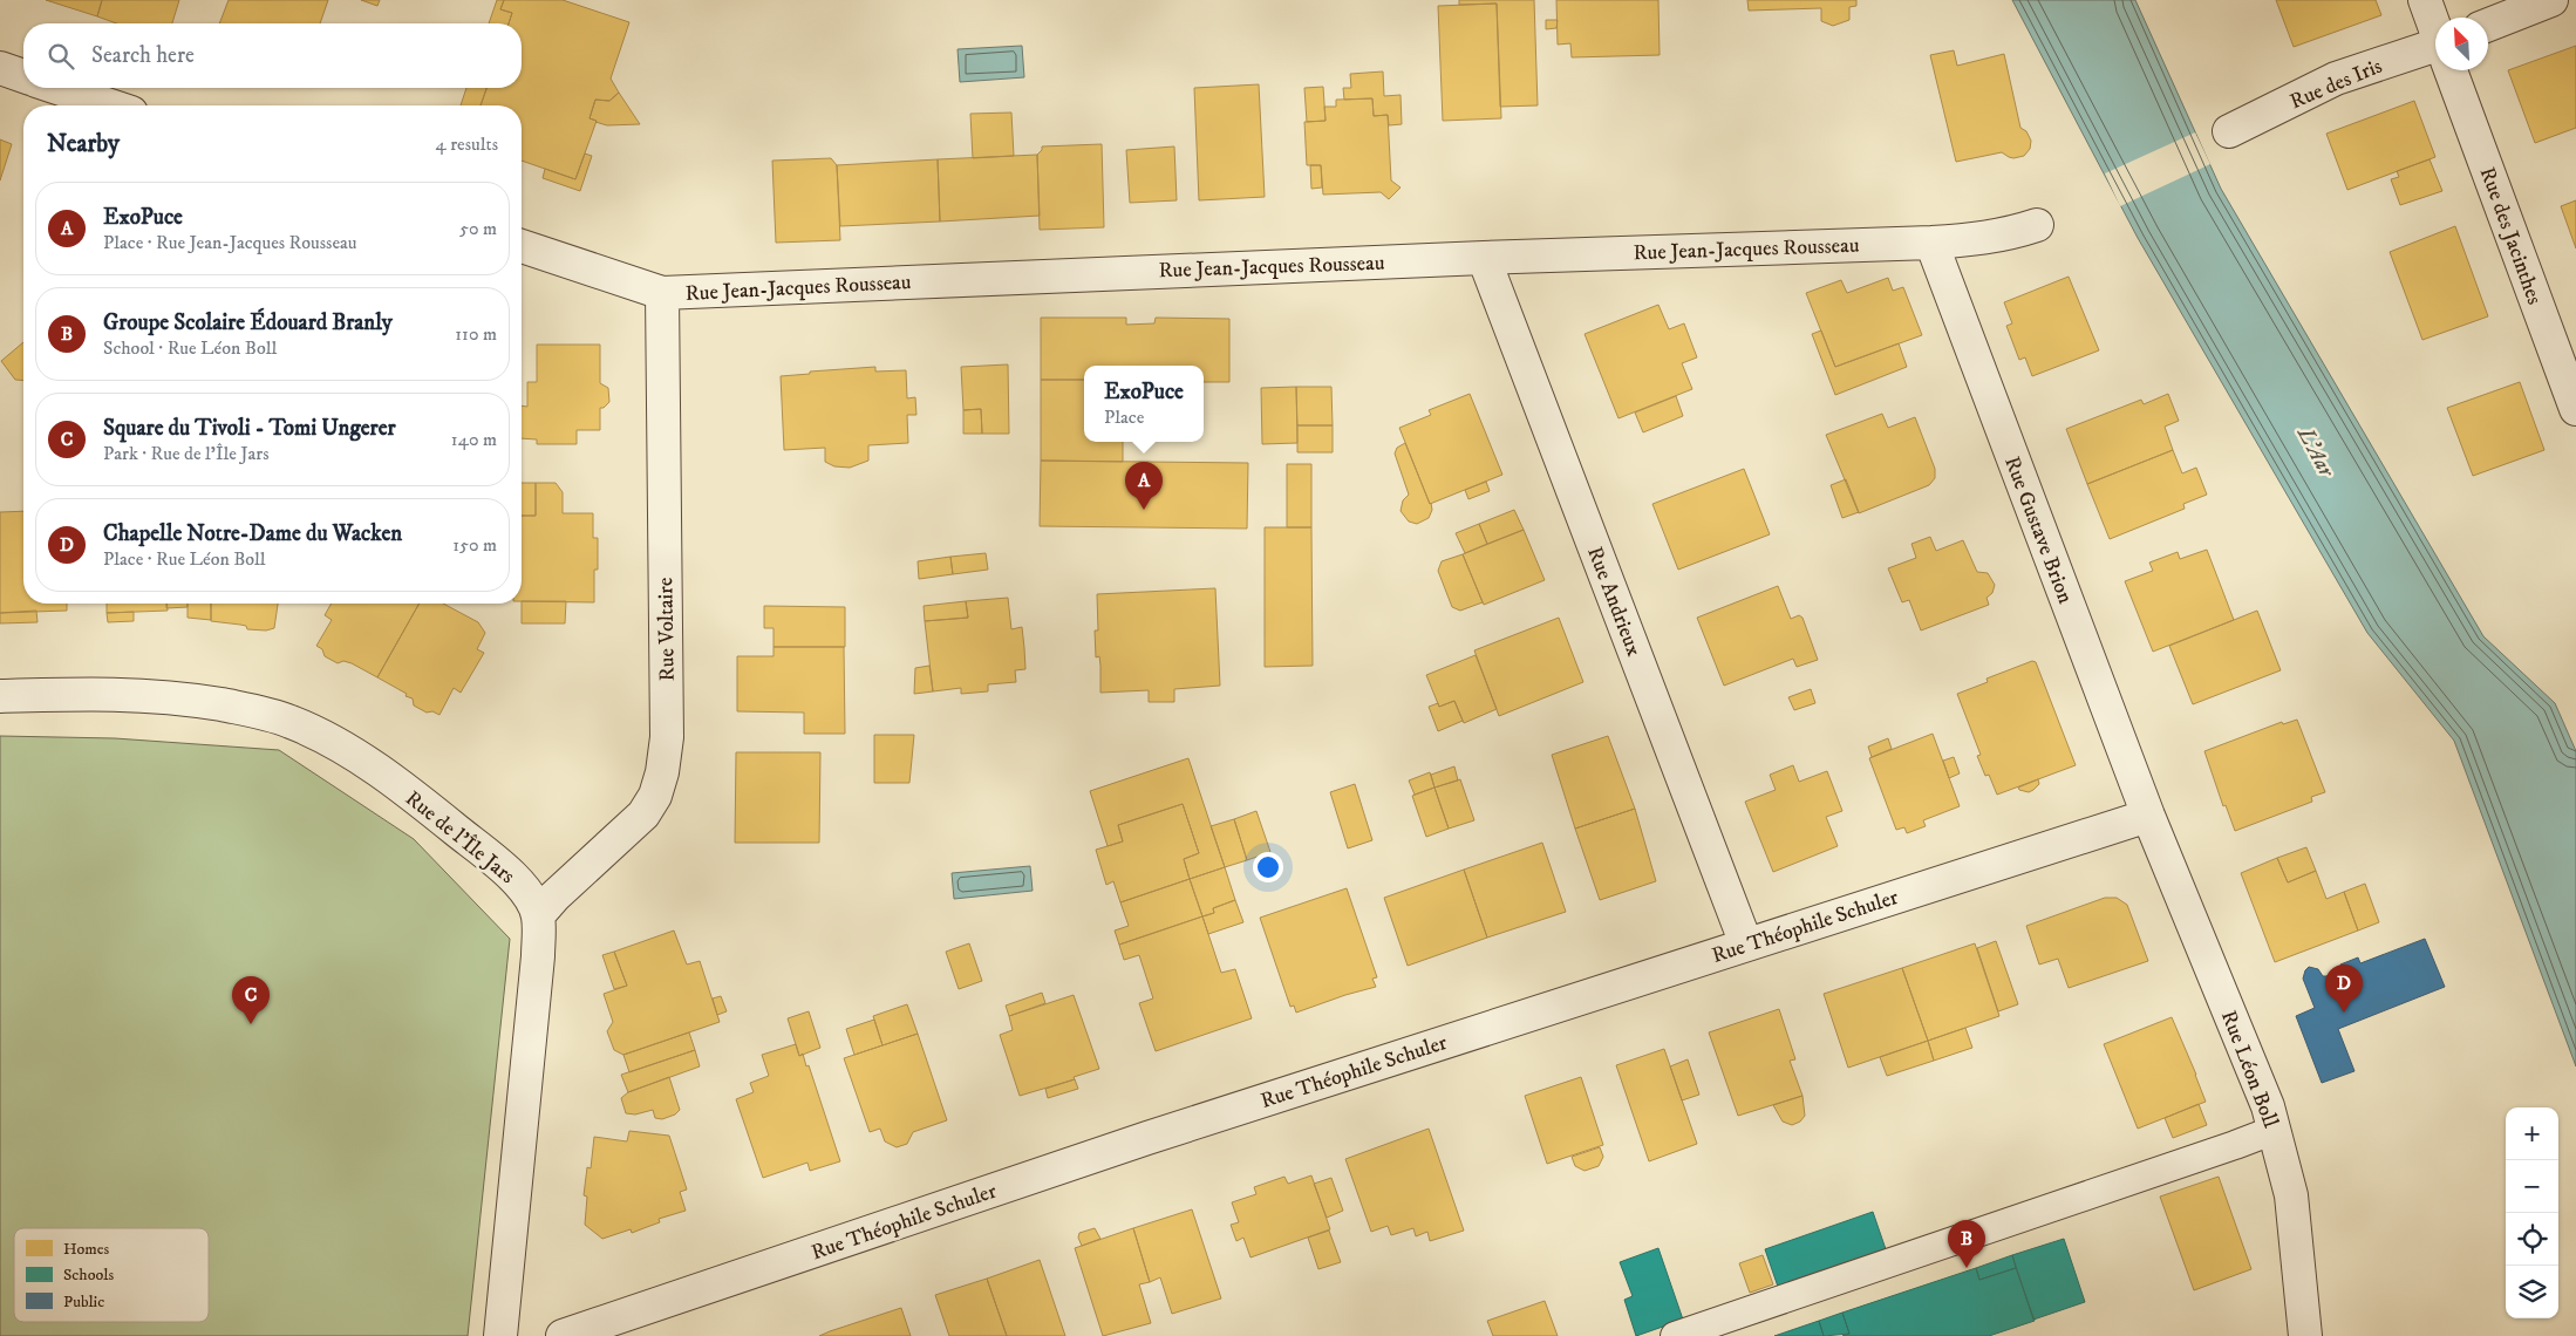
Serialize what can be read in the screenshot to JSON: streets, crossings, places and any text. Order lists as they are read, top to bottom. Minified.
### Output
{"streets":{"street":["Rue des Iris","Rue des Jacinthes","Rue Jean-Jacques Rousseau","Rue Gustave Brion","Rue Andrieux","Rue Voltaire","Rue de l'Île Jars","Rue Théophile Schuler","Rue Léon Boll"]},"crossings":[["Rue Jean-Jacques Rousseau","Rue Gustave Brion"],["Rue Jean-Jacques Rousseau","Rue Andrieux"],["Rue Jean-Jacques Rousseau","Rue Voltaire"],["Rue Gustave Brion","Rue Théophile Schuler"],["Rue Gustave Brion","Rue Léon Boll"],["Rue Andrieux","Rue Théophile Schuler"],["Rue Voltaire","Rue de l'Île Jars"],["Rue Théophile Schuler","Rue Léon Boll"]],"water":["L'Aar"],"legend":["Homes","Schools","Public"],"north":"top left","page":{"search":"Search here","heading":["Nearby","4 results"],"list":[{"mark":"A","name":"ExoPuce","note":"Place · Rue Jean-Jacques Rousseau","value":"50 m"},{"mark":"B","name":"Groupe Scolaire Édouard Branly","note":"School · Rue Léon Boll","value":"110 m"},{"mark":"C","name":"Square du Tivoli - Tomi Ungerer","note":"Park · Rue de l'Île Jars","value":"140 m"},{"mark":"D","name":"Chapelle Notre-Dame du Wacken","note":"Place · Rue Léon Boll","value":"150 m"}],"popup":["ExoPuce","Place"],"pins":["A","D","C","B"],"map_buttons":["+","−"]}}
